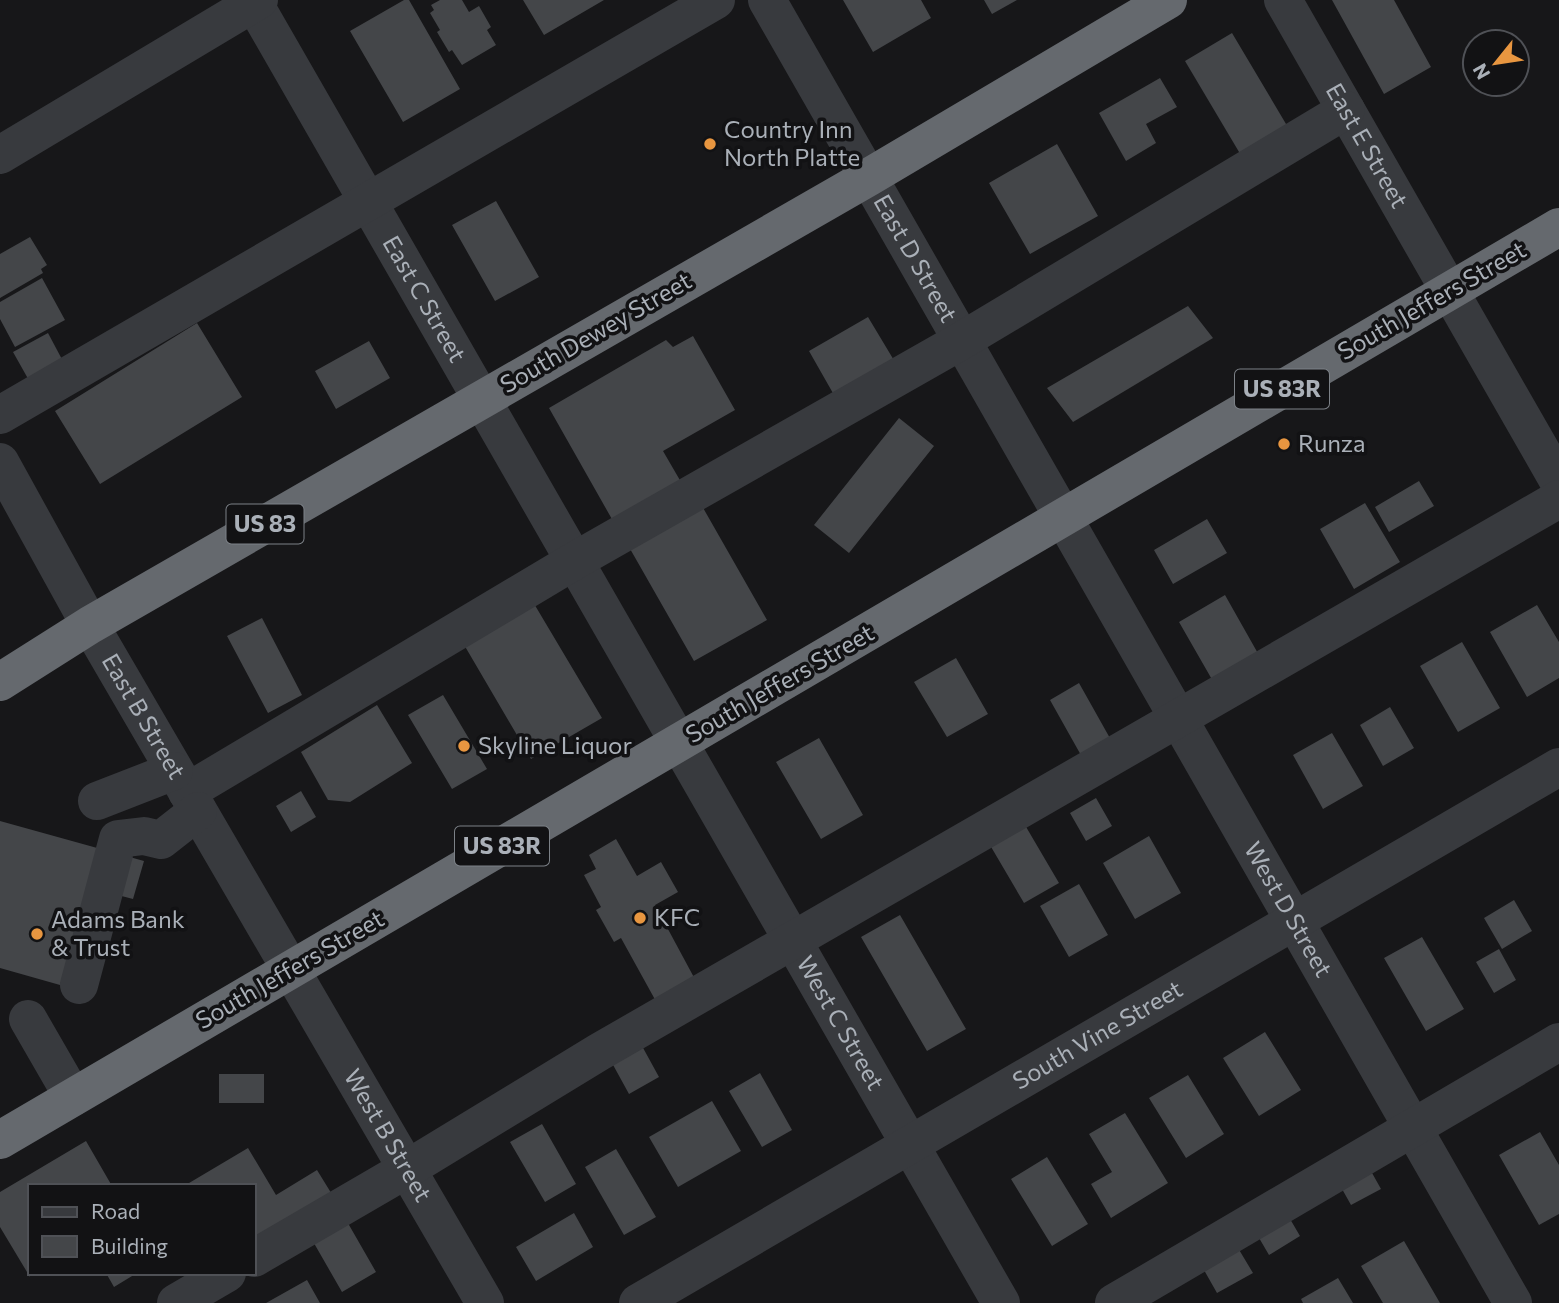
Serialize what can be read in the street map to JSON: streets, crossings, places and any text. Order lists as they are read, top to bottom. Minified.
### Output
{"streets":{"highway":["South Jeffers Street","South Dewey Street","US 83R","US 83"],"street":["East E Street","East D Street","East C Street","East B Street","West D Street","West C Street","South Vine Street","West B Street"]},"crossings":[["East E Street","South Jeffers Street"],["East D Street","South Jeffers Street"],["East D Street","South Dewey Street"],["East D Street","West D Street"],["East C Street","South Jeffers Street"],["East C Street","South Dewey Street"],["East C Street","West C Street"],["South Jeffers Street","East B Street"],["South Jeffers Street","West D Street"],["South Jeffers Street","West C Street"],["South Jeffers Street","West B Street"],["South Dewey Street","East B Street"],["East B Street","West B Street"],["West D Street","South Vine Street"],["West C Street","South Vine Street"]],"places":["Country Inn North Platte","Runza","Skyline Liquor","KFC","Adams Bank & Trust"],"legend":["Road","Building"],"north":"bottom left"}
